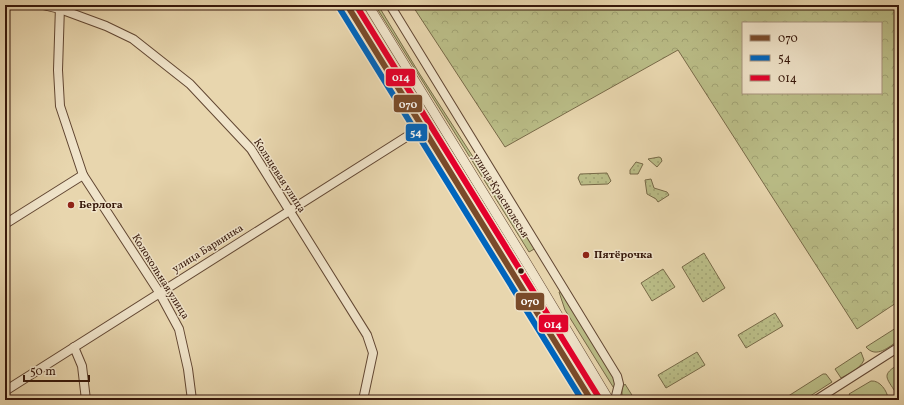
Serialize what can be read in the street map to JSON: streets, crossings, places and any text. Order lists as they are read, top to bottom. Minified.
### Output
{"streets":{"street":["Кольцевая улица","улица Краснолесья","улица Барвинка","Колокольная улица"]},"crossings":[["Кольцевая улица","улица Барвинка"],["Кольцевая улица","Колокольная улица"],["улица Барвинка","Колокольная улица"]],"places":["Берлога","Пятёрочка"],"lines":["transit line 070","transit line 014","transit line 54"],"legend":["070","54","014"],"scale_bar":"50 m"}
